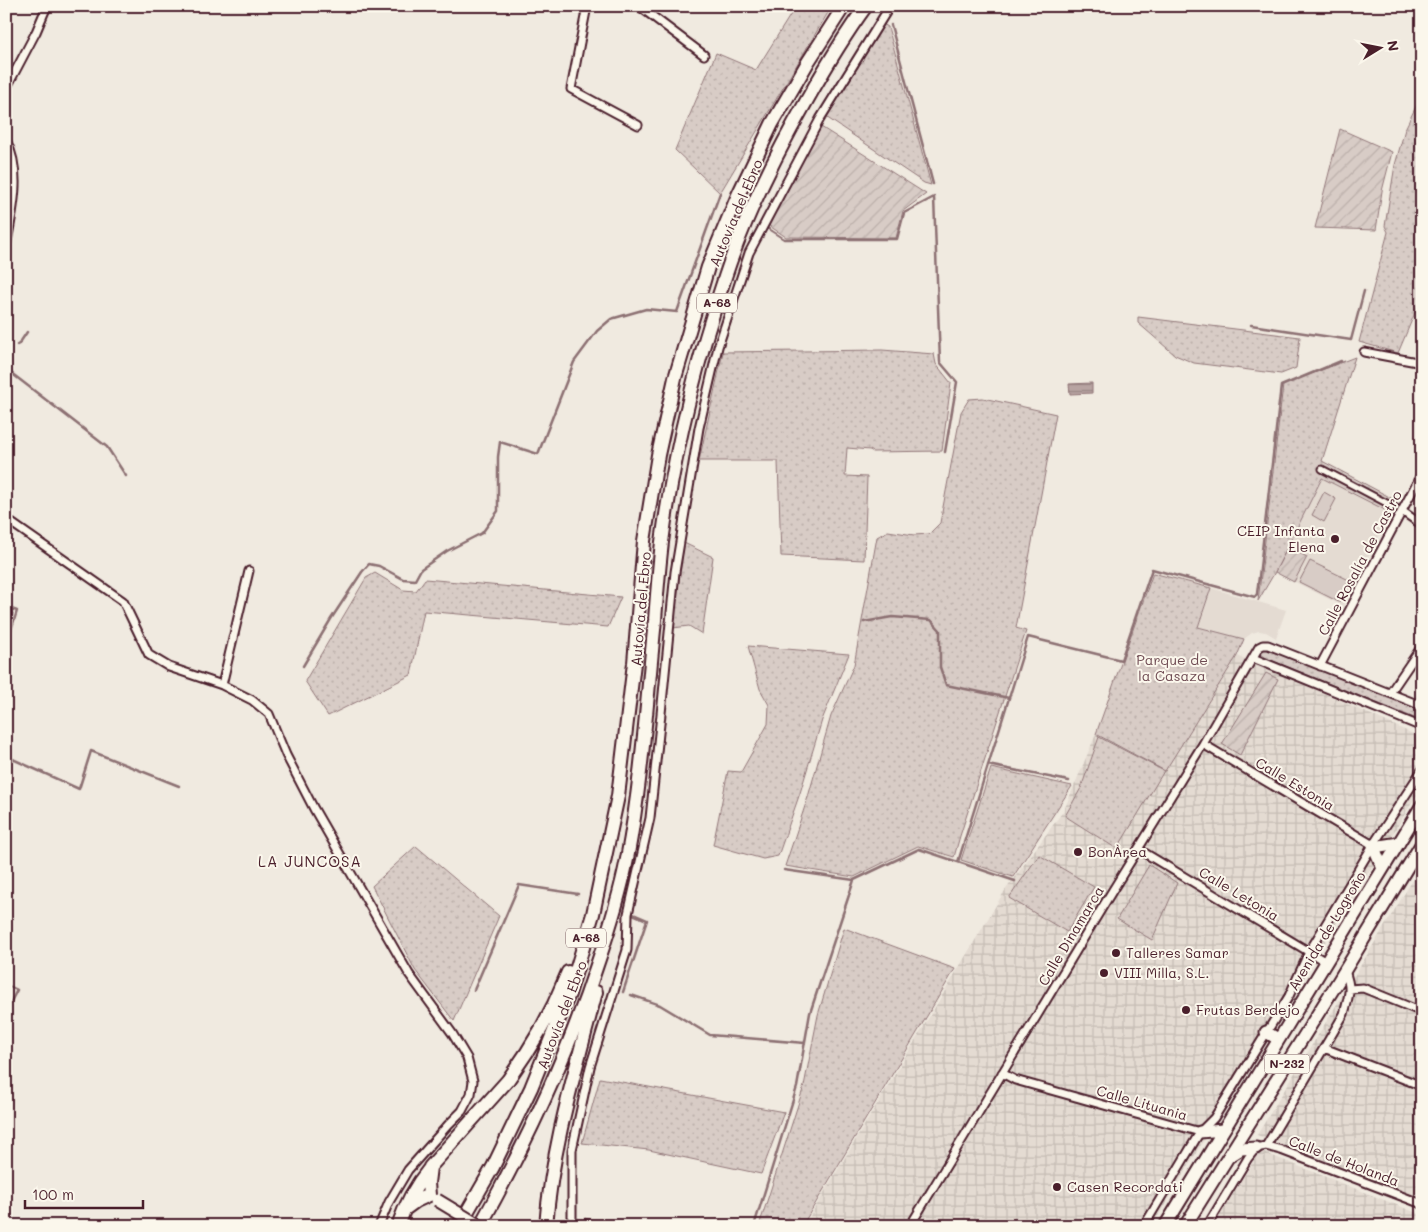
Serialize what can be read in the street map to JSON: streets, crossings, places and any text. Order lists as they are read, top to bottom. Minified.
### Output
{"streets":{"highway":["Autovía del Ebro","A-68","Avenida de Logroño","N-232"],"street":["Calle Rosalía de Castro","Calle Estonia","Calle Letonia","Calle Dinamarca","Calle Lituania","Calle de Holanda"]},"crossings":[["Calle Estonia","Calle Dinamarca"],["Calle Letonia","Avenida de Logroño"],["Calle Letonia","Calle Dinamarca"],["Calle Dinamarca","Calle Lituania"]],"districts":["LA JUNCOSA"],"parks":["Parque de la Casaza"],"places":["CEIP Infanta Elena","BonÀrea","Talleres Samar","VIII Milla, S.L.","Frutas Berdejo","Casen Recordati"],"scale_bar":"100 m","north":"right"}
